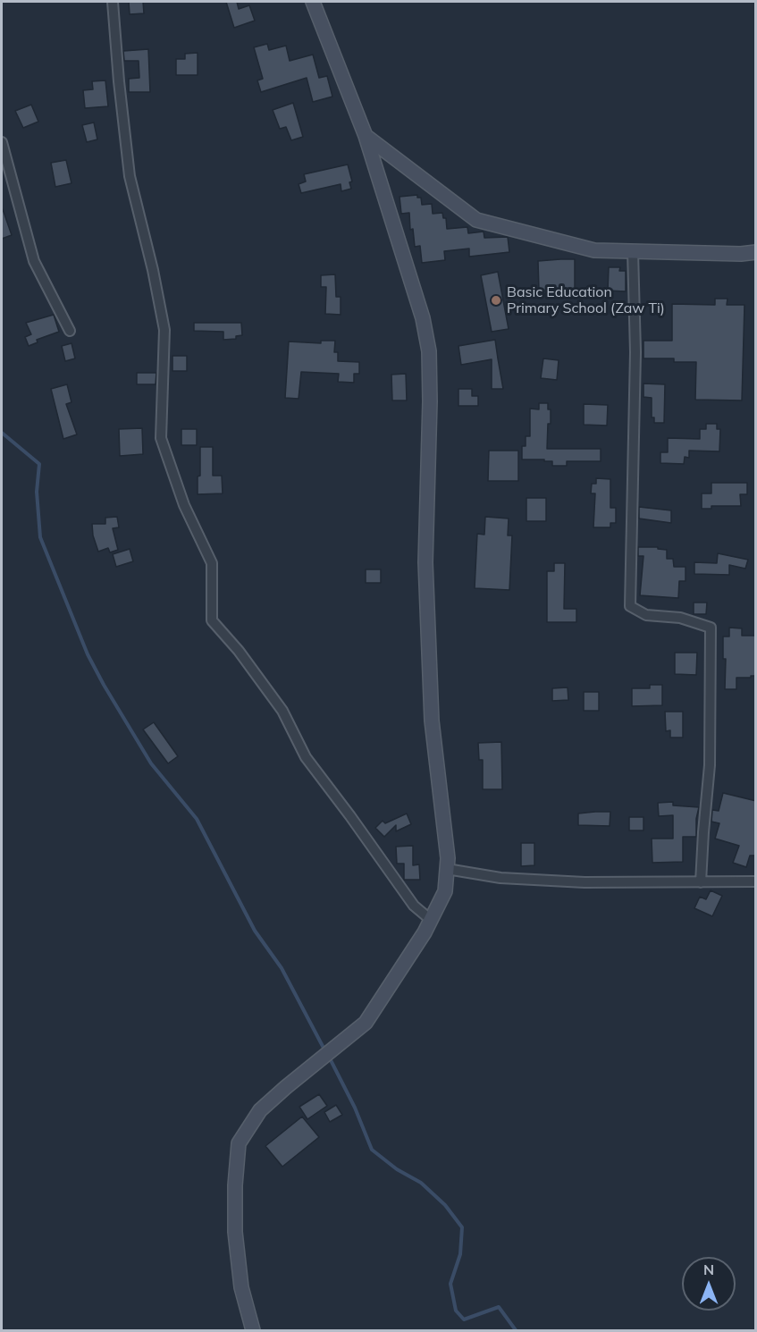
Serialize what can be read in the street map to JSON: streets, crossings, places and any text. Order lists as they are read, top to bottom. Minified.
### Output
{"places":["Basic Education Primary School (Zaw Ti)"],"north":"top"}
